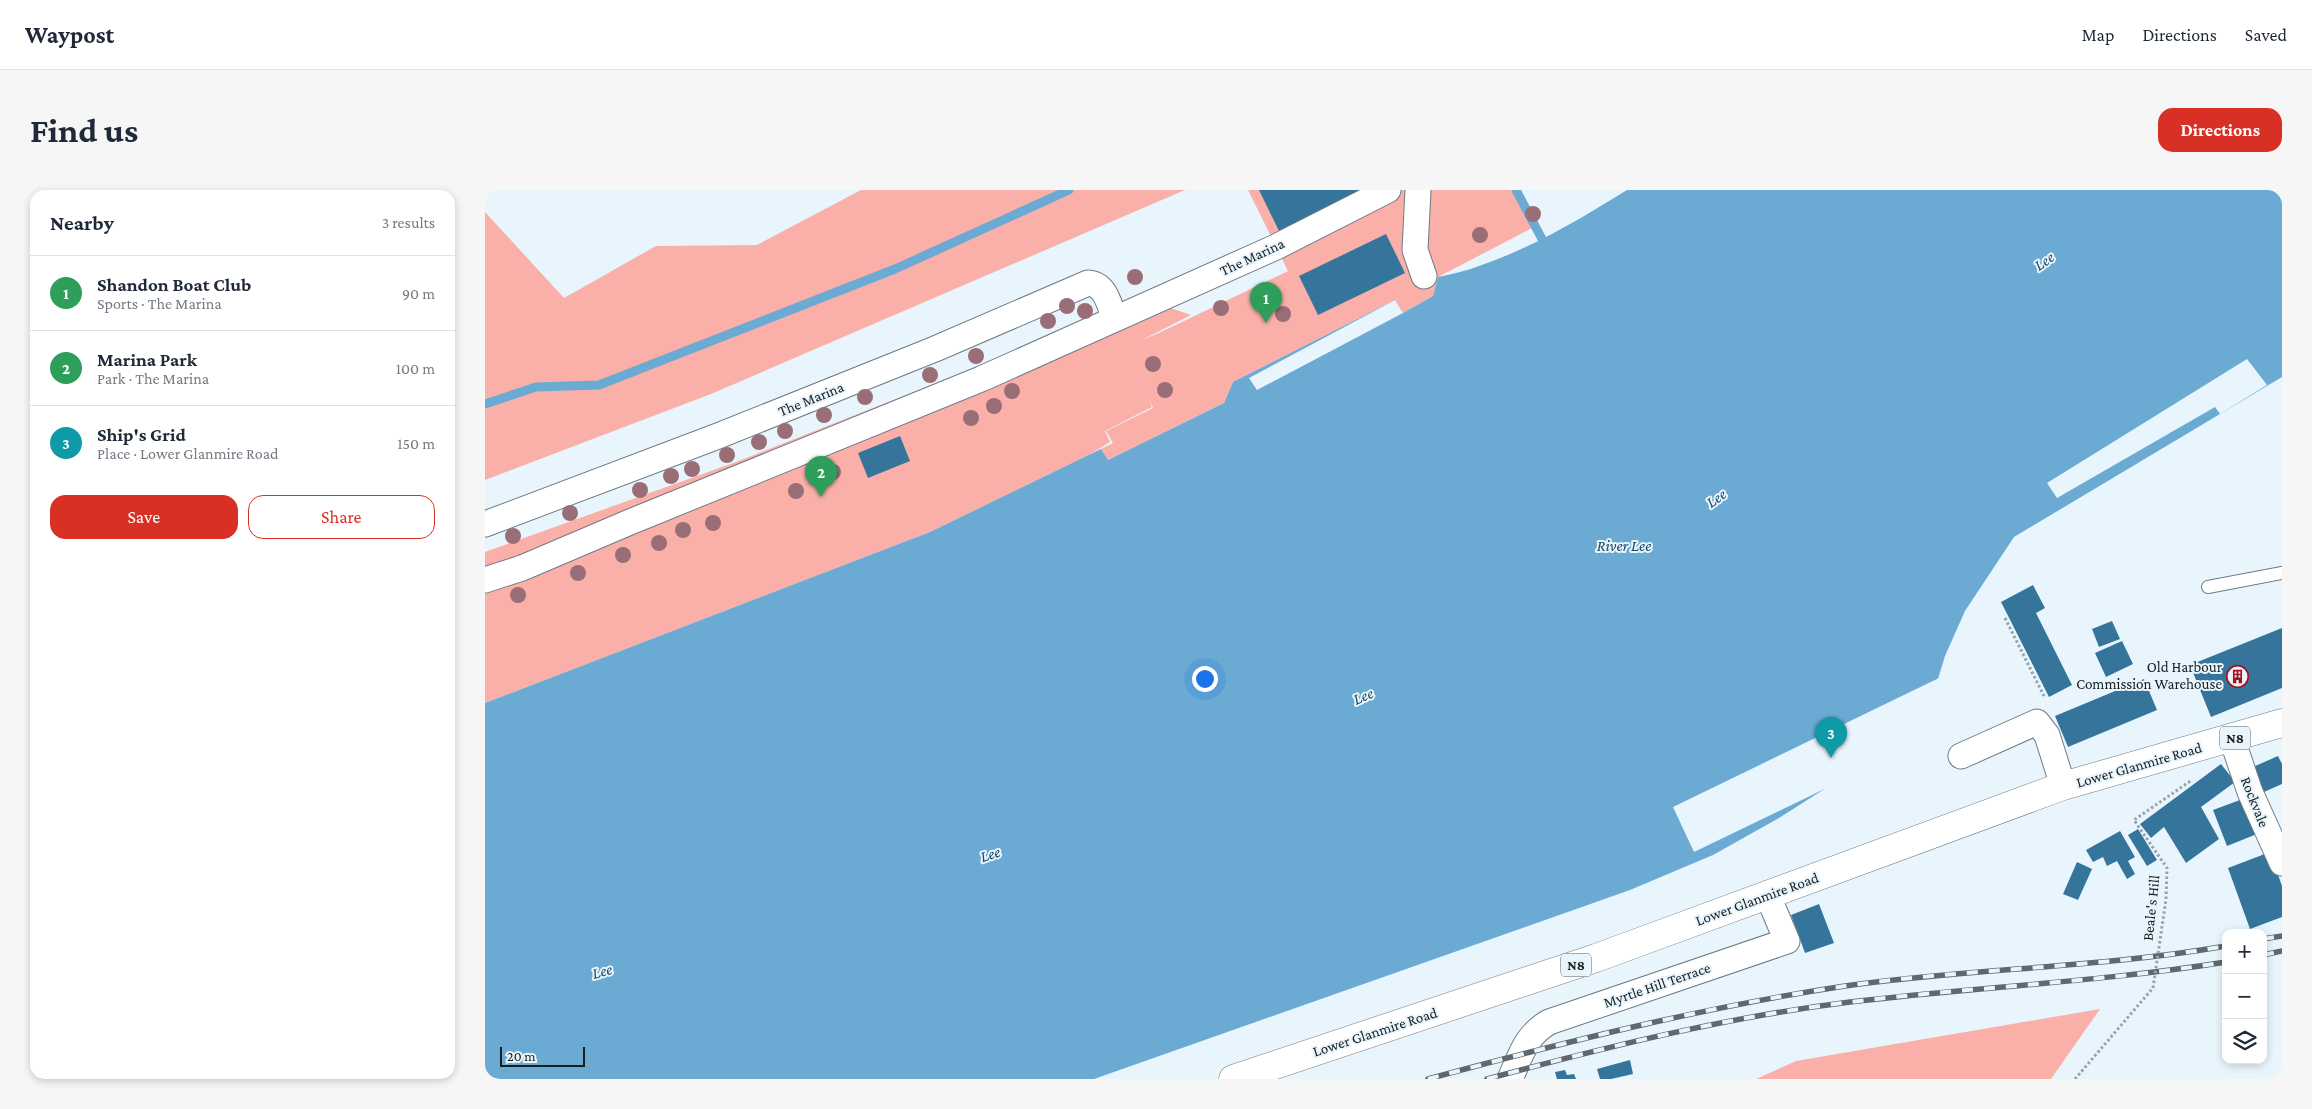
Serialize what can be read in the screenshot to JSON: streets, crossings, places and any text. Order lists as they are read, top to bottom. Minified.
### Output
{"streets":{"highway":["N8","Lower Glanmire Road"],"street":["The Marina","Rockvale","Myrtle Hill Terrace"],"path":["Beale's Hill"]},"crossings":[["Lower Glanmire Road","Rockvale"],["Lower Glanmire Road","Myrtle Hill Terrace"]],"water":["Lee","River Lee"],"places":{"building":["Old Harbour Commission Warehouse"]},"scale_bar":"20 m","page":{"header":"Waypost","nav":["Map","Directions","Saved"],"buttons":["Directions",["Save","Share"]],"title":"Find us","heading":["Nearby","3 results"],"list":[{"mark":"1","name":"Shandon Boat Club","note":"Sports · The Marina","value":"90 m"},{"mark":"2","name":"Marina Park","note":"Park · The Marina","value":"100 m"},{"mark":"3","name":"Ship's Grid","note":"Place · Lower Glanmire Road","value":"150 m"}],"pins":["1","2","3"],"map_buttons":["+","−"],"scale":"20 m"}}
